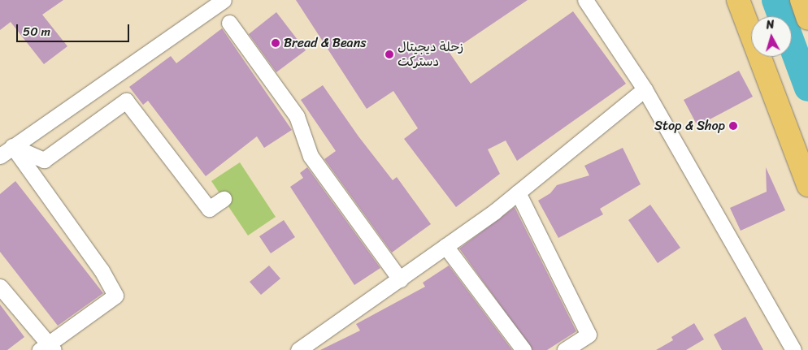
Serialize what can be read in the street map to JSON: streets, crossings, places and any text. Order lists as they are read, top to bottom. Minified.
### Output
{"places":["Bread & Beans","زحلة ديجيتال دستركت","Stop & Shop"],"scale_bar":"50 m","north":"top"}
